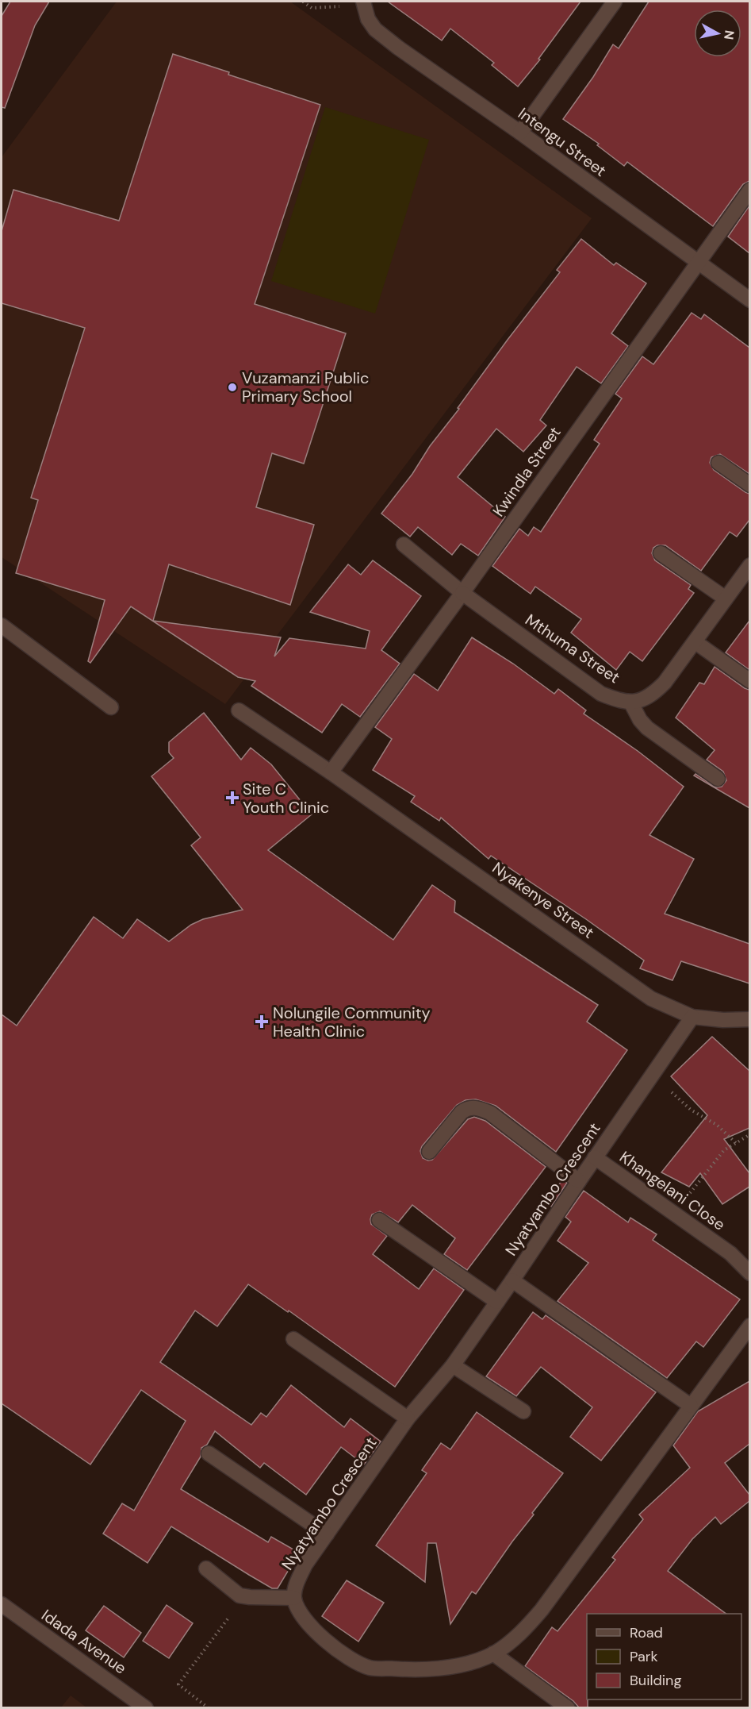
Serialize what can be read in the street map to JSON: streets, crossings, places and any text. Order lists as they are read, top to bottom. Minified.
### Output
{"streets":{"street":["Intengu Street","Kwindla Street","Mthuma Street","Nyakenye Street","Nyatyambo Crescent","Khangelani Close","Idada Avenue"]},"crossings":[["Intengu Street","Kwindla Street"],["Kwindla Street","Mthuma Street"],["Kwindla Street","Nyakenye Street"],["Nyakenye Street","Nyatyambo Crescent"],["Nyatyambo Crescent","Khangelani Close"]],"places":{"other":["Vuzamanzi Public Primary School"],"health":["Site C Youth Clinic","Nolungile Community Health Clinic"]},"legend":["Road","Park","Building"],"north":"right"}
